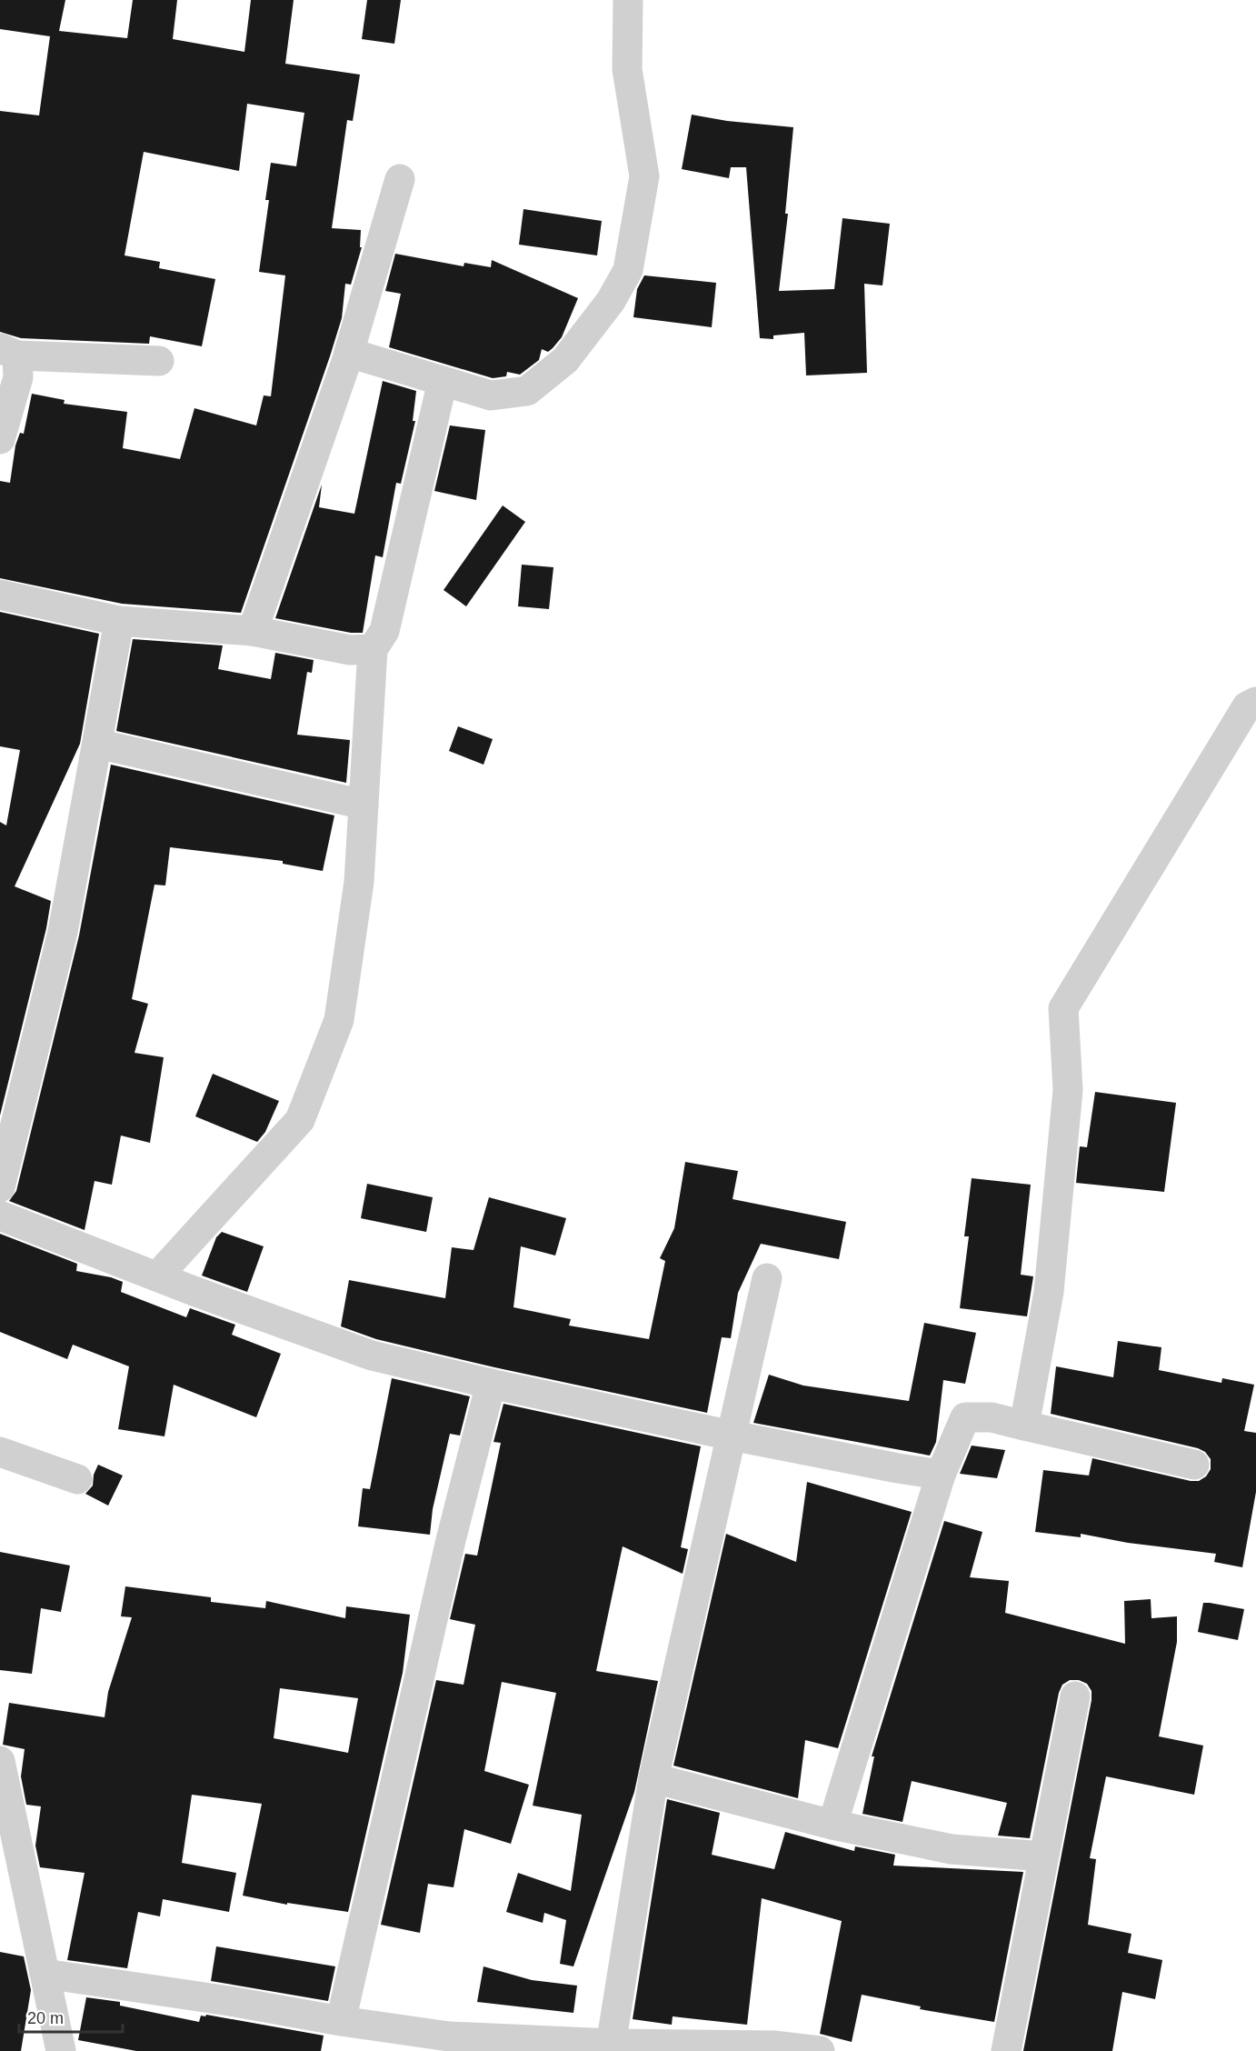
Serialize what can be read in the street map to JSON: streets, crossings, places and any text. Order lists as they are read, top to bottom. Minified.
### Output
{"scale_bar":"20 m"}
